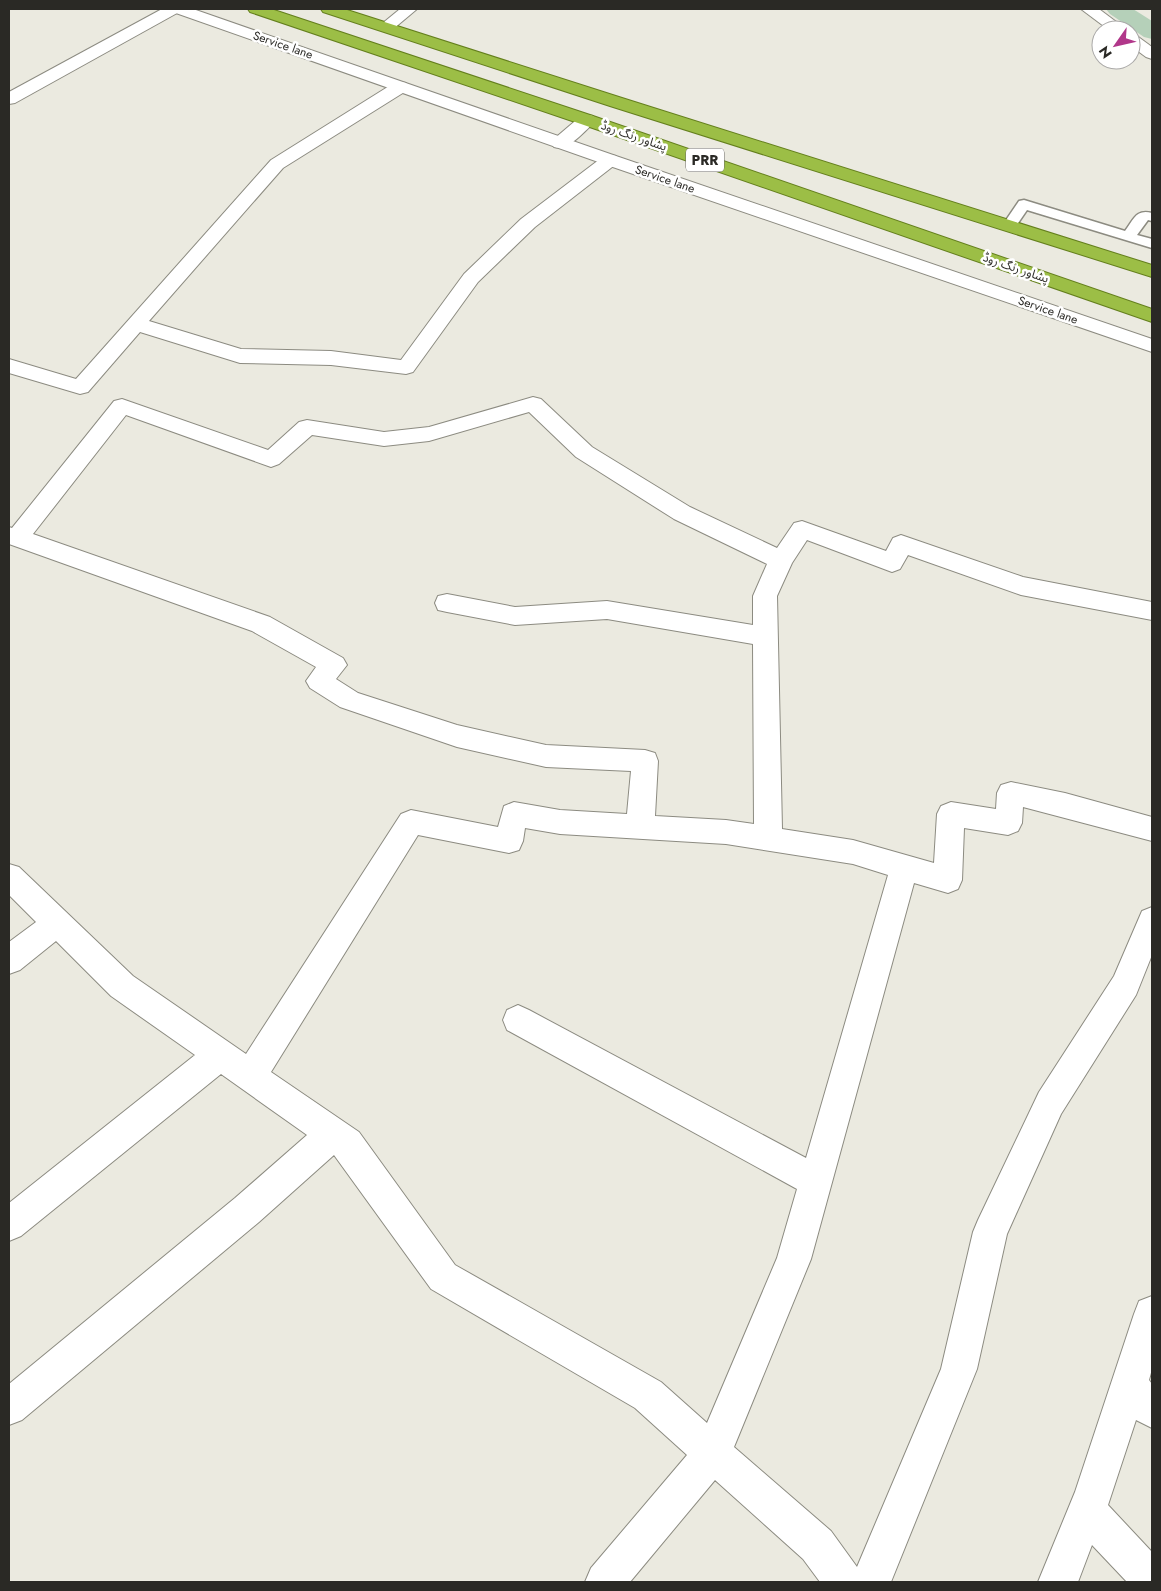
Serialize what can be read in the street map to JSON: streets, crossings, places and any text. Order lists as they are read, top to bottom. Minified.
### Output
{"streets":{"highway":["پشاور رنگ روڈ","PRR"],"street":["Service lane"]},"north":"bottom left"}
